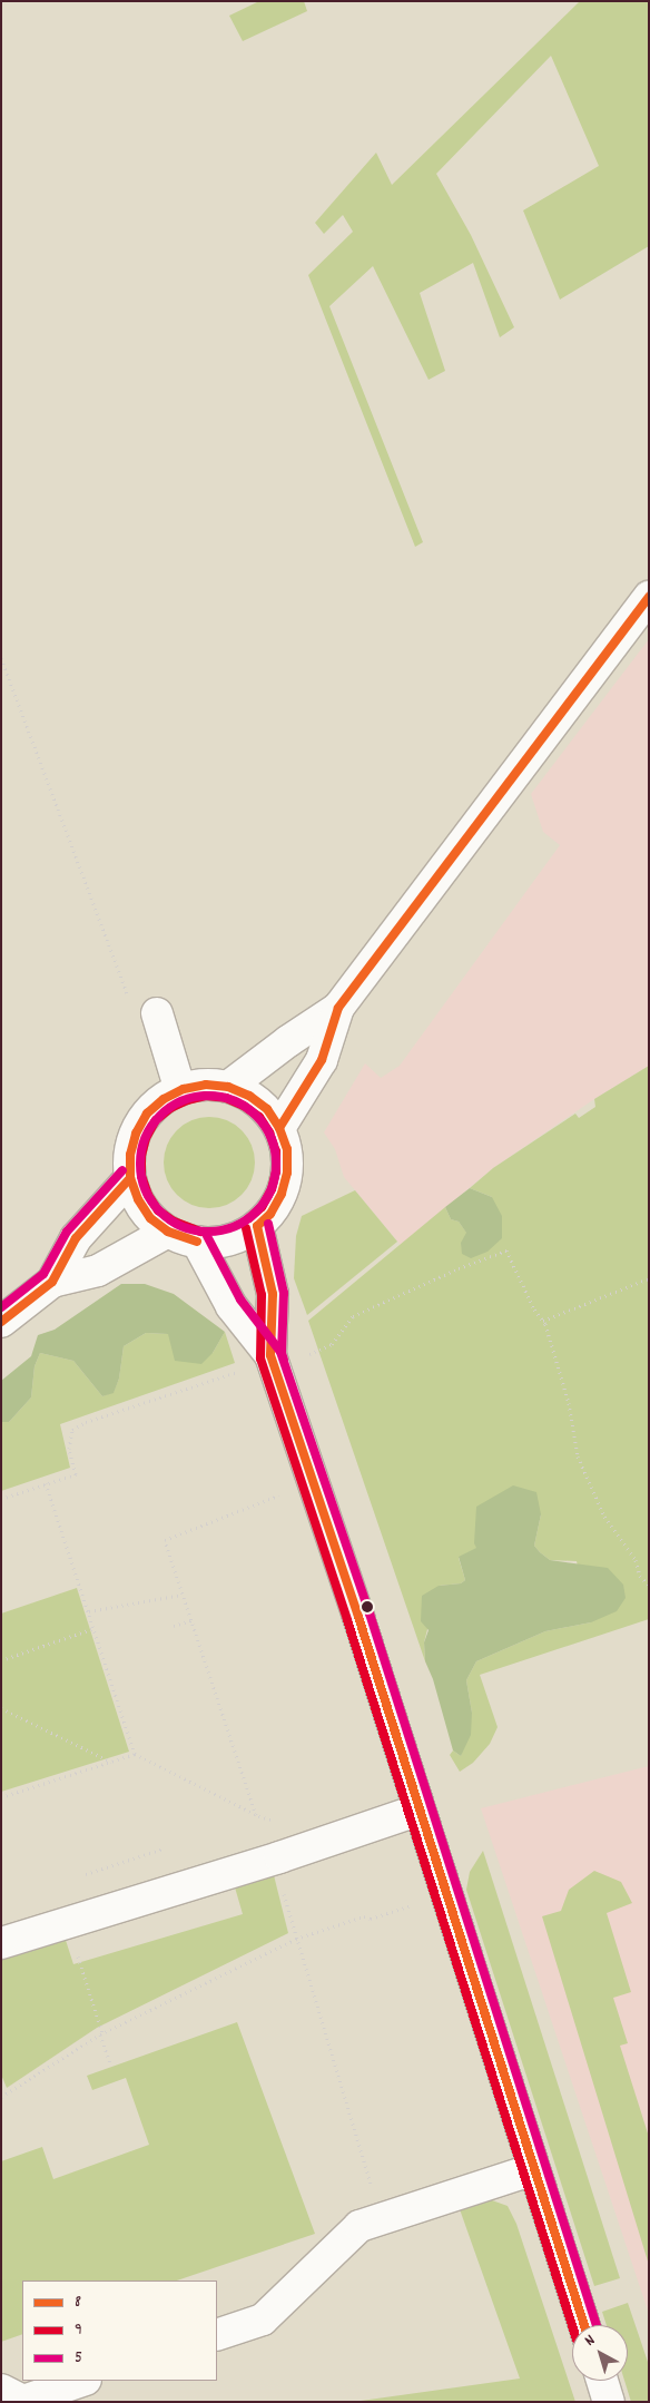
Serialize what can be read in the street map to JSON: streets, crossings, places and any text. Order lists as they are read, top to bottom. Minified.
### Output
{"lines":["transit line 8","transit line 9","transit line 5"],"legend":["8","9","5"],"north":"top left"}
